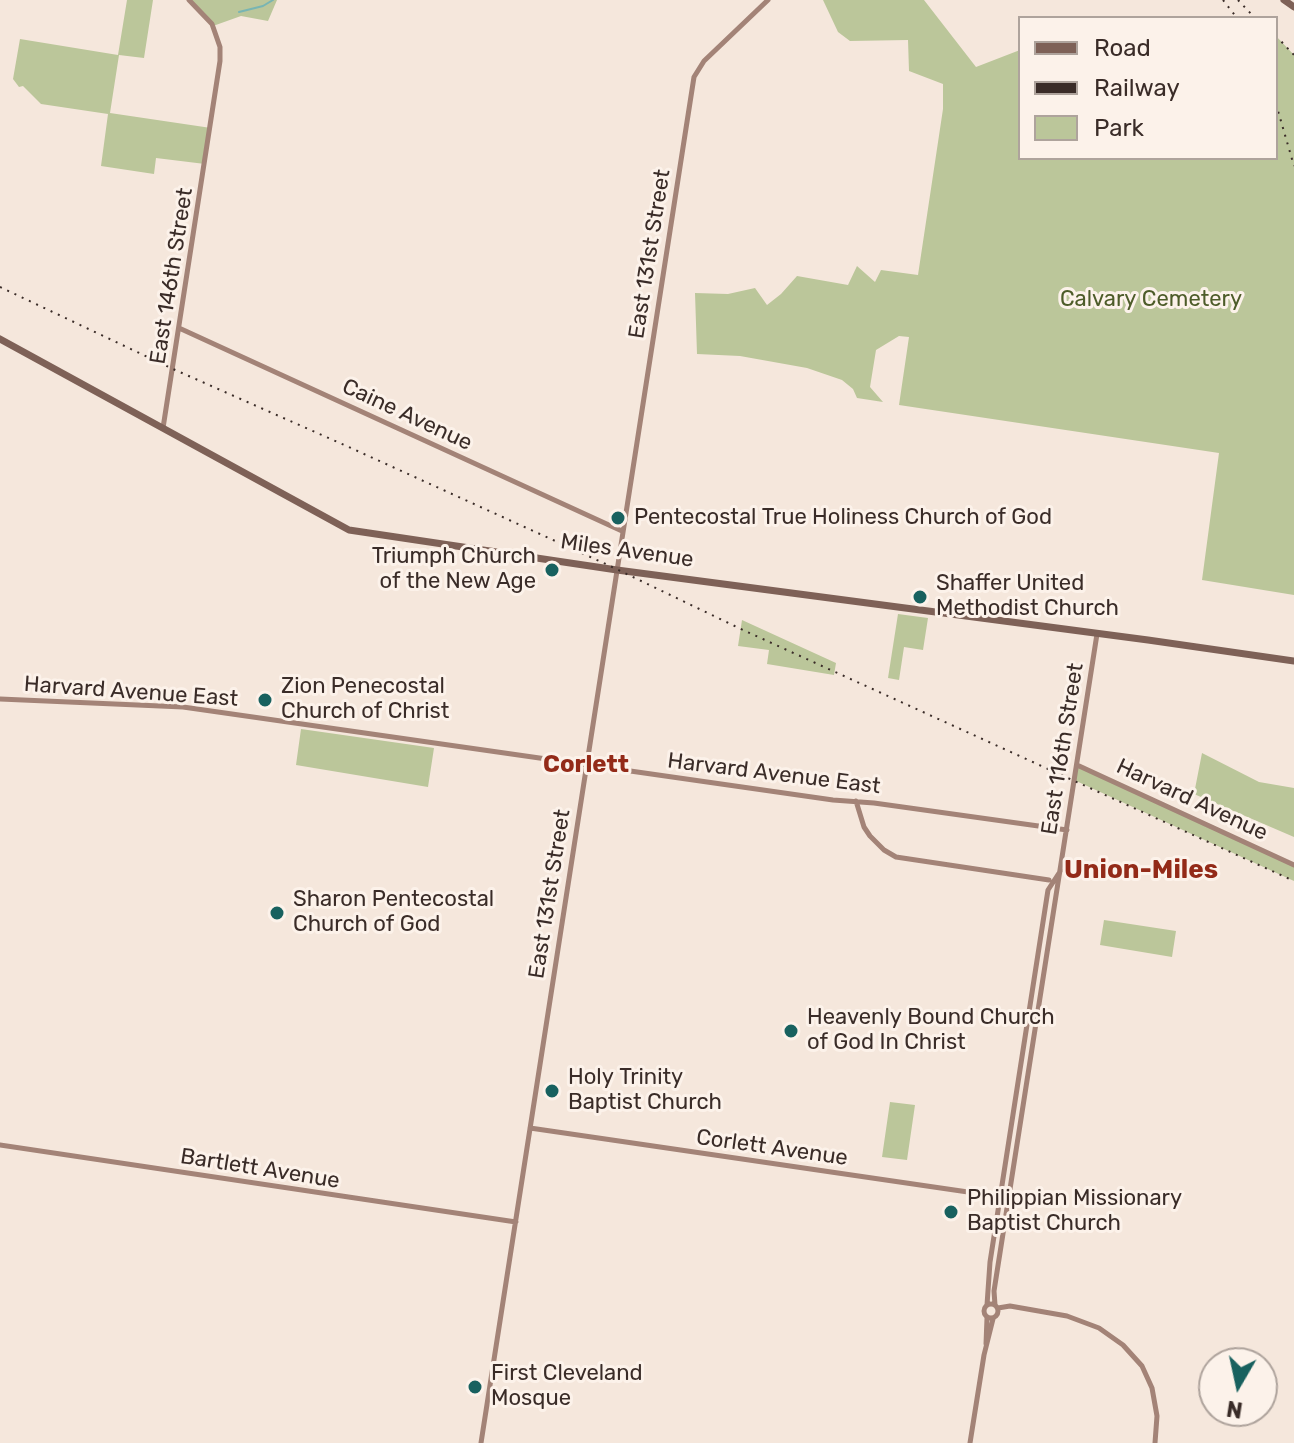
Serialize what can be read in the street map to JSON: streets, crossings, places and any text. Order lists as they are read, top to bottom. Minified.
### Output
{"streets":{"main road":["Miles Avenue"],"street":["East 131st Street","East 146th Street","Caine Avenue","Harvard Avenue East","East 116th Street","Harvard Avenue","Corlett Avenue","Bartlett Avenue"]},"crossings":[["East 131st Street","Caine Avenue"],["East 131st Street","Miles Avenue"],["East 131st Street","Harvard Avenue East"],["East 131st Street","Corlett Avenue"],["East 131st Street","Bartlett Avenue"],["East 146th Street","Caine Avenue"],["East 146th Street","Miles Avenue"],["Miles Avenue","East 116th Street"],["Harvard Avenue East","East 116th Street"],["East 116th Street","Harvard Avenue"],["East 116th Street","Corlett Avenue"]],"districts":["Corlett","Union-Miles"],"parks":["Calvary Cemetery"],"places":["Pentecostal True Holiness Church of God","Triumph Church of the New Age","Shaffer United Methodist Church","Zion Penecostal Church of Christ","Sharon Pentecostal Church of God","Heavenly Bound Church of God In Christ","Holy Trinity Baptist Church","Philippian Missionary Baptist Church","First Cleveland Mosque"],"legend":["Road","Railway","Park"],"north":"bottom"}
